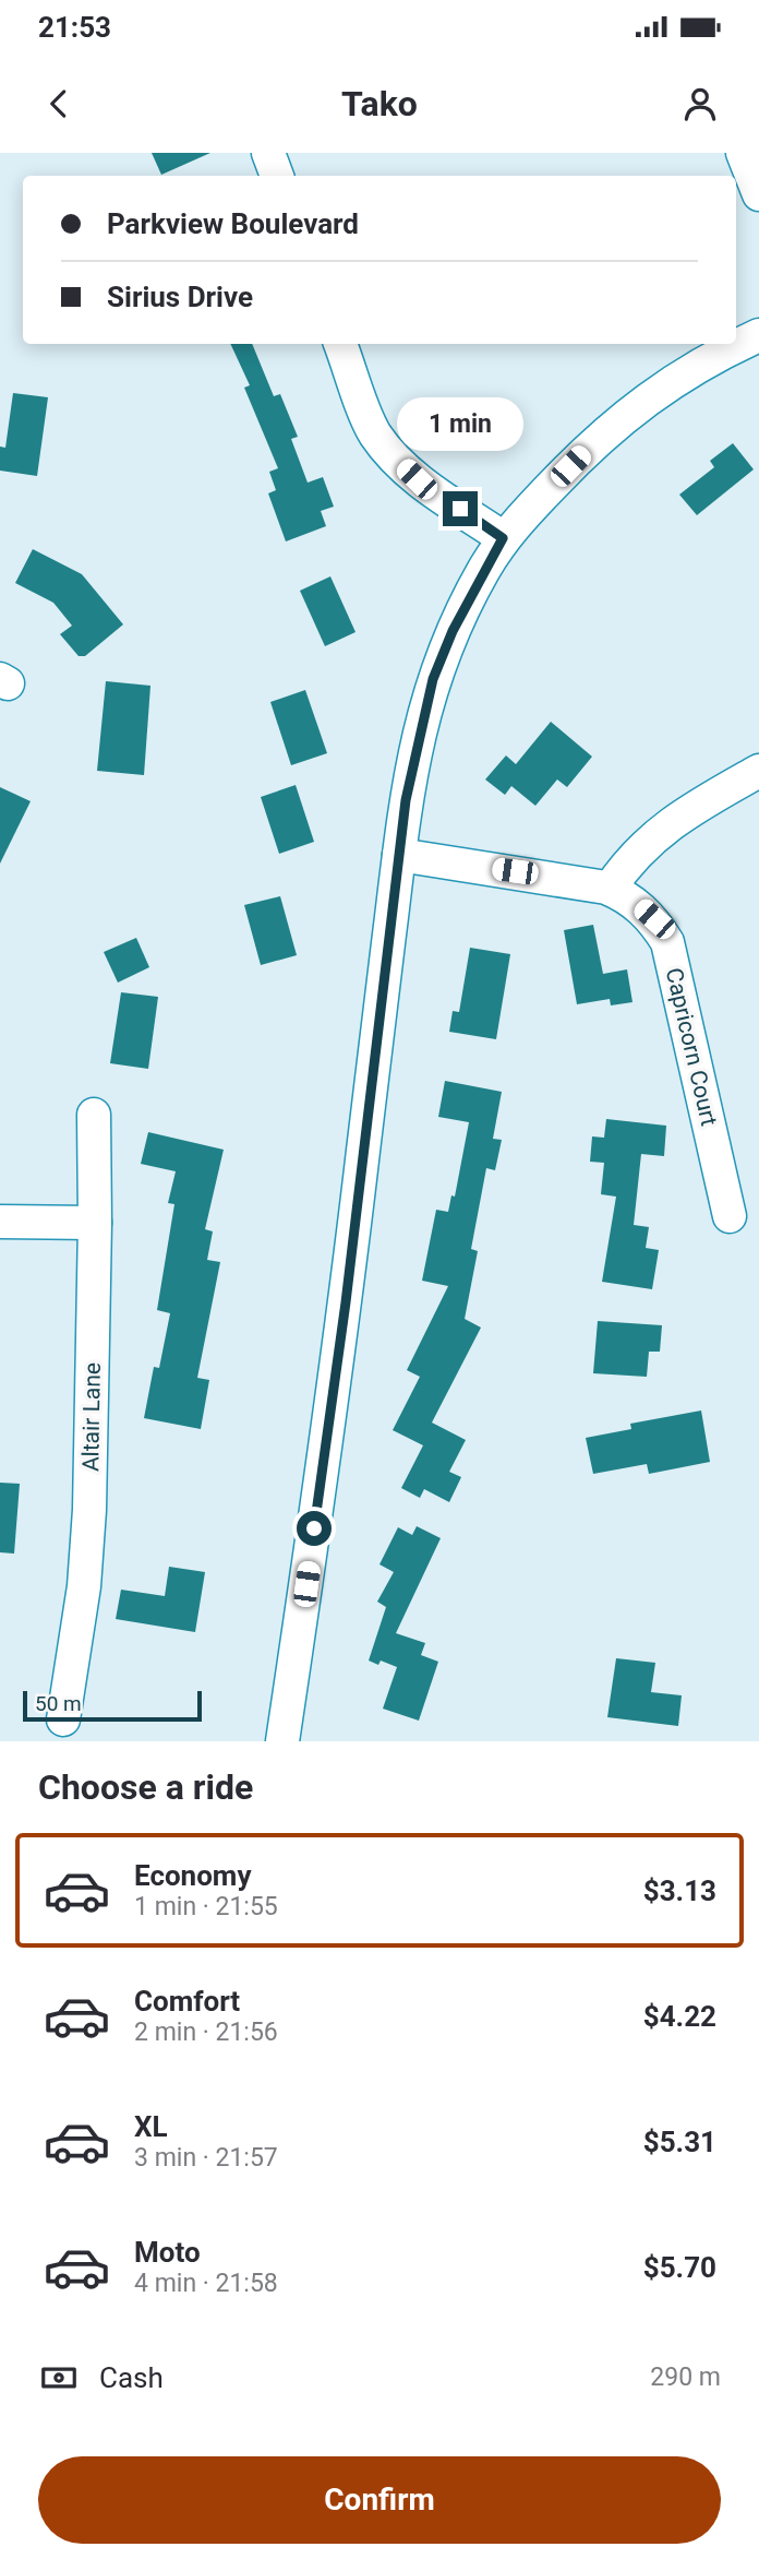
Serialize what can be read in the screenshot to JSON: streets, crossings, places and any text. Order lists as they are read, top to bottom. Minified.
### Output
{"streets":{"street":["Capricorn Court","Altair Lane"]},"scale_bar":"50 m","page":{"status":"21:53","header":"Tako","banner":["Parkview Boulevard","Sirius Drive"],"bubble":"1 min","scale":"50 m","heading":"Choose a ride","list":[{"name":"Economy","note":"1 min · 21:55","value":"$3.13"},{"name":"Comfort","note":"2 min · 21:56","value":"$4.22"},{"name":"XL","note":"3 min · 21:57","value":"$5.31"},{"name":"Moto","note":"4 min · 21:58","value":"$5.70"}],"pay":["Cash","290 m"],"buttons":"Confirm"}}
